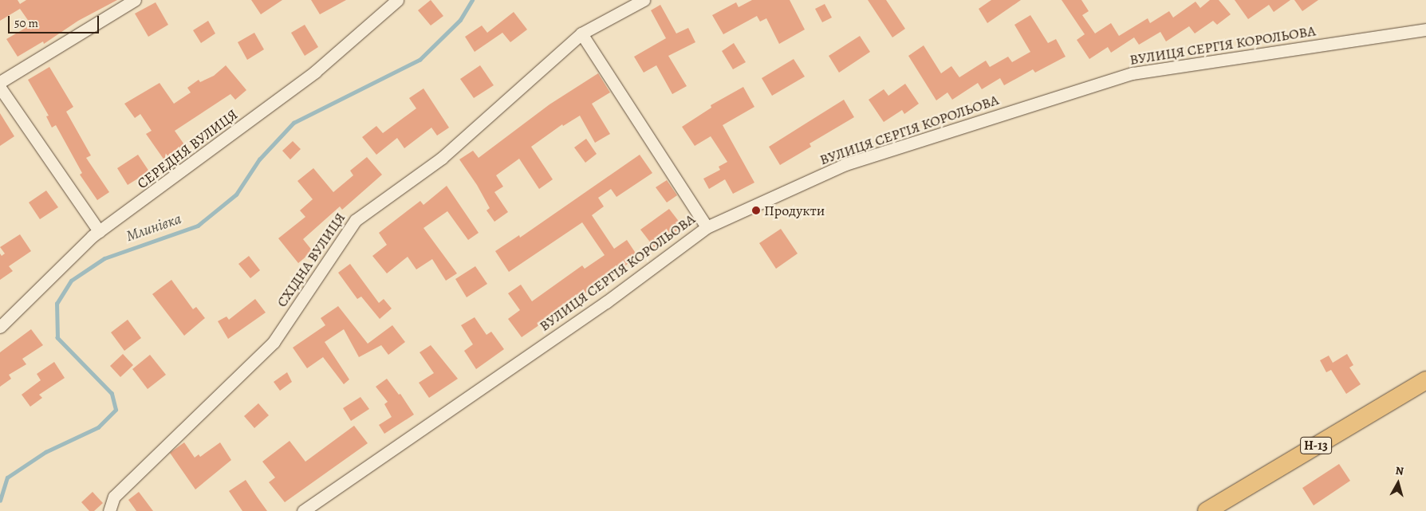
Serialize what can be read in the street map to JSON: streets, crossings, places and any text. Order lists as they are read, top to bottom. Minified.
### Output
{"streets":{"main road":["Н-13"],"street":["ВУЛИЦЯ СЕРГІЯ КОРОЛЬОВА","СЕРЕДНЯ ВУЛИЦЯ","СХІДНА ВУЛИЦЯ"]},"water":["Млинівка"],"places":["Продукти"],"scale_bar":"50 m","north":"top"}
